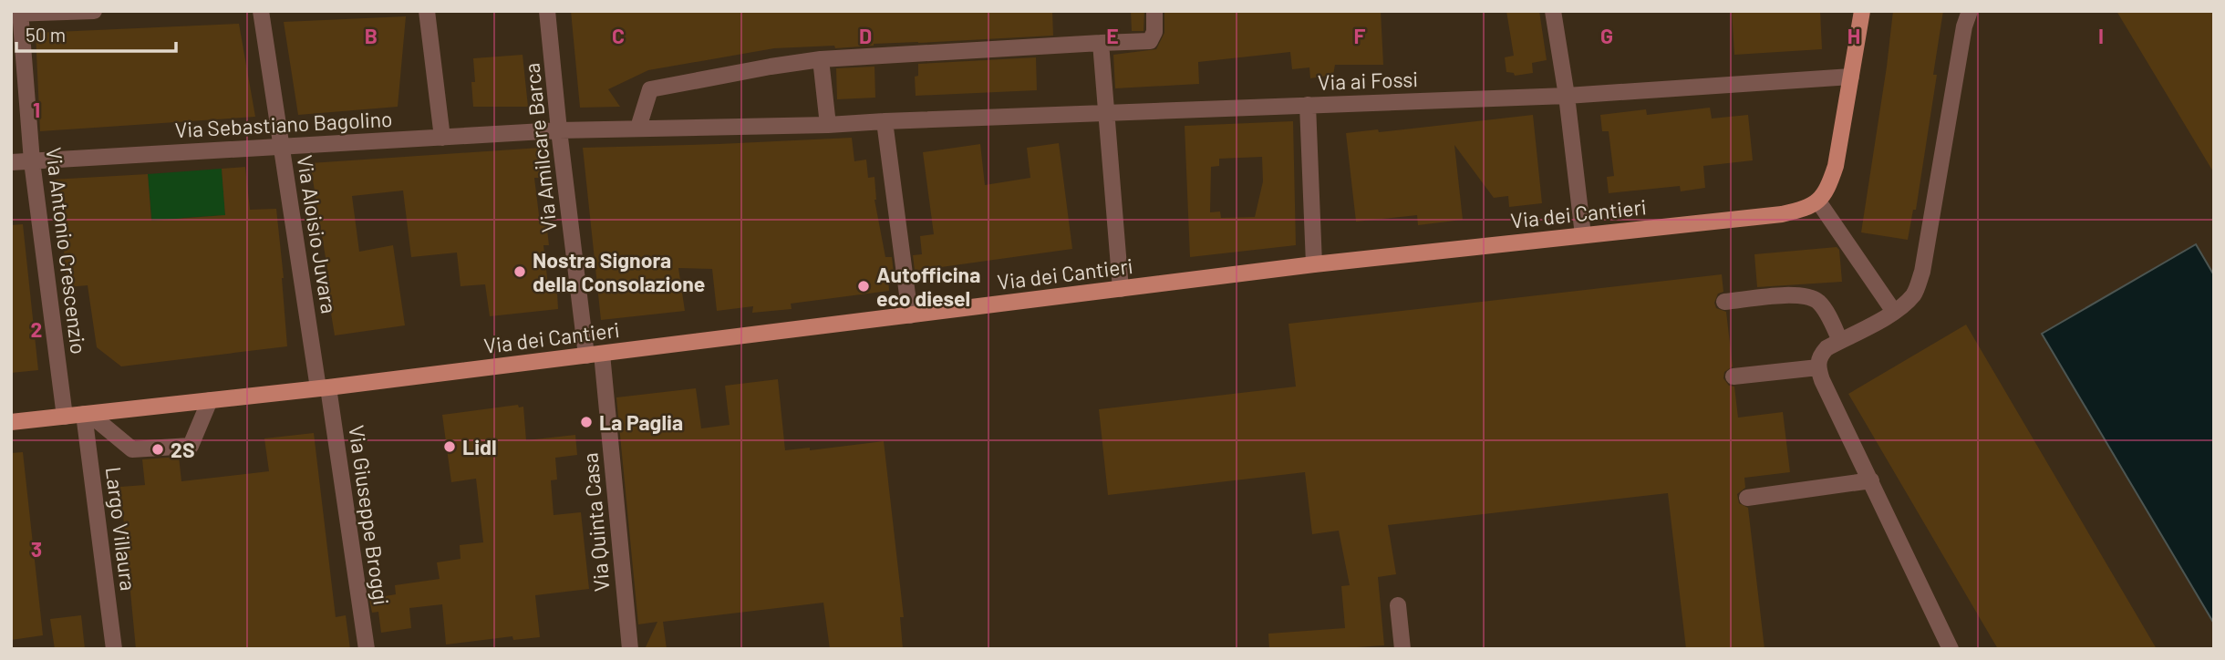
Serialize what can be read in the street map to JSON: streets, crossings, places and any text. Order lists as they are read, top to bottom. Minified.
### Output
{"streets":{"main road":["Via dei Cantieri"],"street":["Via ai Fossi","Via Sebastiano Bagolino","Via Amilcare Barca","Via Aloisio Juvara","Via Antonio Crescenzio","Via Giuseppe Broggi","Via Quinta Casa","Largo Villaura"]},"crossings":[["Via ai Fossi","Via Sebastiano Bagolino"],["Via Sebastiano Bagolino","Via Amilcare Barca"],["Via Sebastiano Bagolino","Via Aloisio Juvara"],["Via Sebastiano Bagolino","Via Antonio Crescenzio"],["Via Amilcare Barca","Via dei Cantieri"],["Via Amilcare Barca","Via Quinta Casa"],["Via dei Cantieri","Via Aloisio Juvara"],["Via dei Cantieri","Via Antonio Crescenzio"],["Via dei Cantieri","Via Giuseppe Broggi"],["Via dei Cantieri","Via Quinta Casa"],["Via dei Cantieri","Largo Villaura"],["Via Aloisio Juvara","Via Giuseppe Broggi"]],"places":["Nostra Signora della Consolazione","Autofficina eco diesel","La Paglia","Lidl","2S"],"scale_bar":"50 m","grid":{"columns":["B","C","D","E","F","G","H","I"],"rows":["1","2","3"]}}
